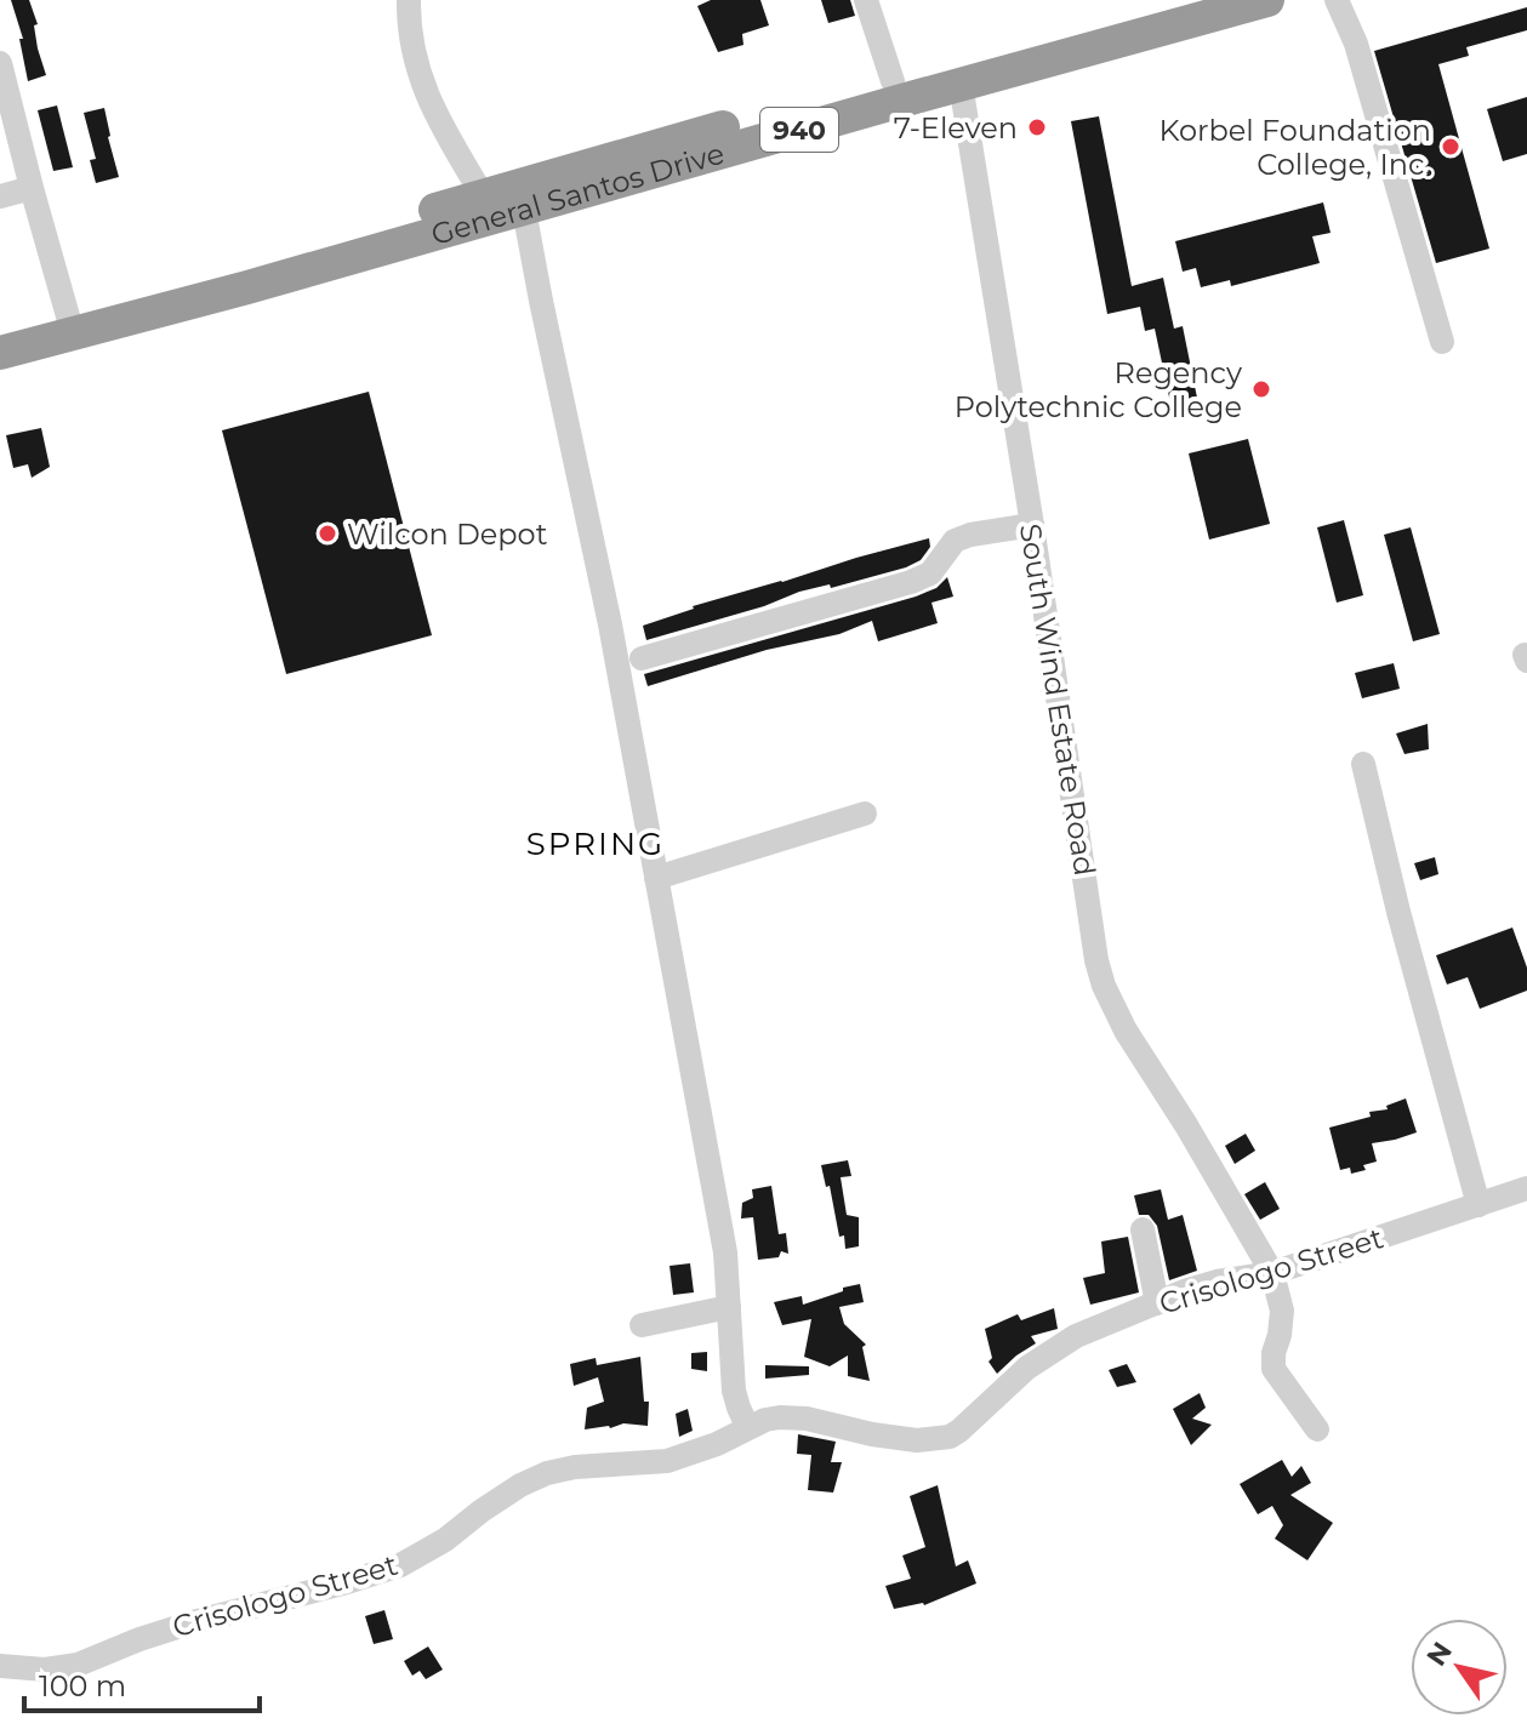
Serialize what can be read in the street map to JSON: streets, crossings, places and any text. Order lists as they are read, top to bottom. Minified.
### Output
{"streets":{"highway":["940","General Santos Drive"],"street":["South Wind Estate Road","Crisologo Street"]},"crossings":[["General Santos Drive","South Wind Estate Road"],["South Wind Estate Road","Crisologo Street"]],"districts":["SPRING"],"places":["7-Eleven","Korbel Foundation College, Inc.","Regency Polytechnic College","Wilcon Depot"],"scale_bar":"100 m","north":"top left"}
